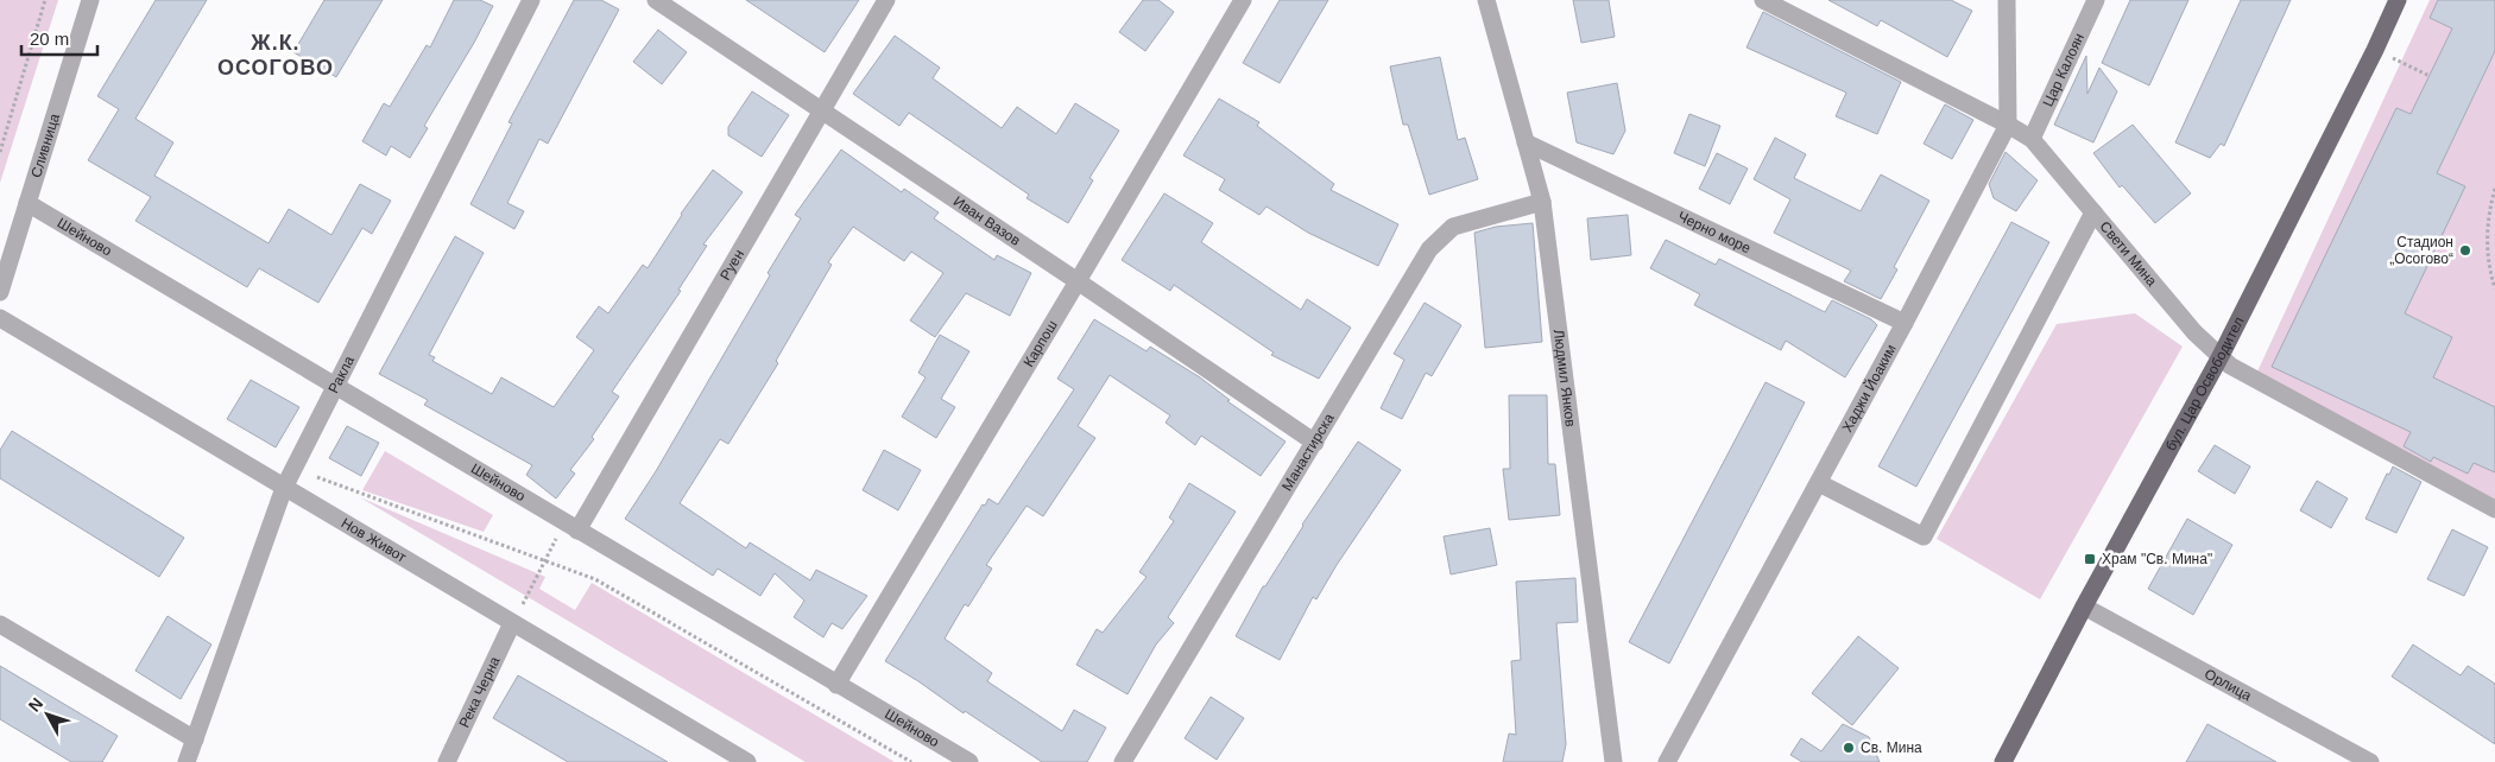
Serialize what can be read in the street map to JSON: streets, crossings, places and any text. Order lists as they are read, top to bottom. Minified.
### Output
{"streets":{"main road":["бул. Цар Освободител"],"street":["Цар Калоян","Сливница","Иван Вазов","Черно море","Шейново","Свети Мина","Руен","Карпош","Ракла","Людмил Янков","Хаджи Йоаким","Манастирска","Нов Живот","Орлица","Река Черна"]},"crossings":[["Цар Калоян","Свети Мина"],["Сливница","Шейново"],["Иван Вазов","Руен"],["Иван Вазов","Карпош"],["Иван Вазов","Манастирска"],["Черно море","Людмил Янков"],["Черно море","Хаджи Йоаким"],["Шейново","Руен"],["Шейново","Карпош"],["Шейново","Ракла"],["Свети Мина","бул. Цар Освободител"],["Свети Мина","Хаджи Йоаким"],["Ракла","Нов Живот"],["Людмил Янков","Манастирска"],["бул. Цар Освободител","Орлица"],["Нов Живот","Река Черна"]],"districts":["Ж.К. ОСОГОВО"],"places":{"other":["Стадион „Осогово“","Св. Мина"],"transit":["Храм \"Св. Мина\""]},"scale_bar":"20 m","north":"top left"}
